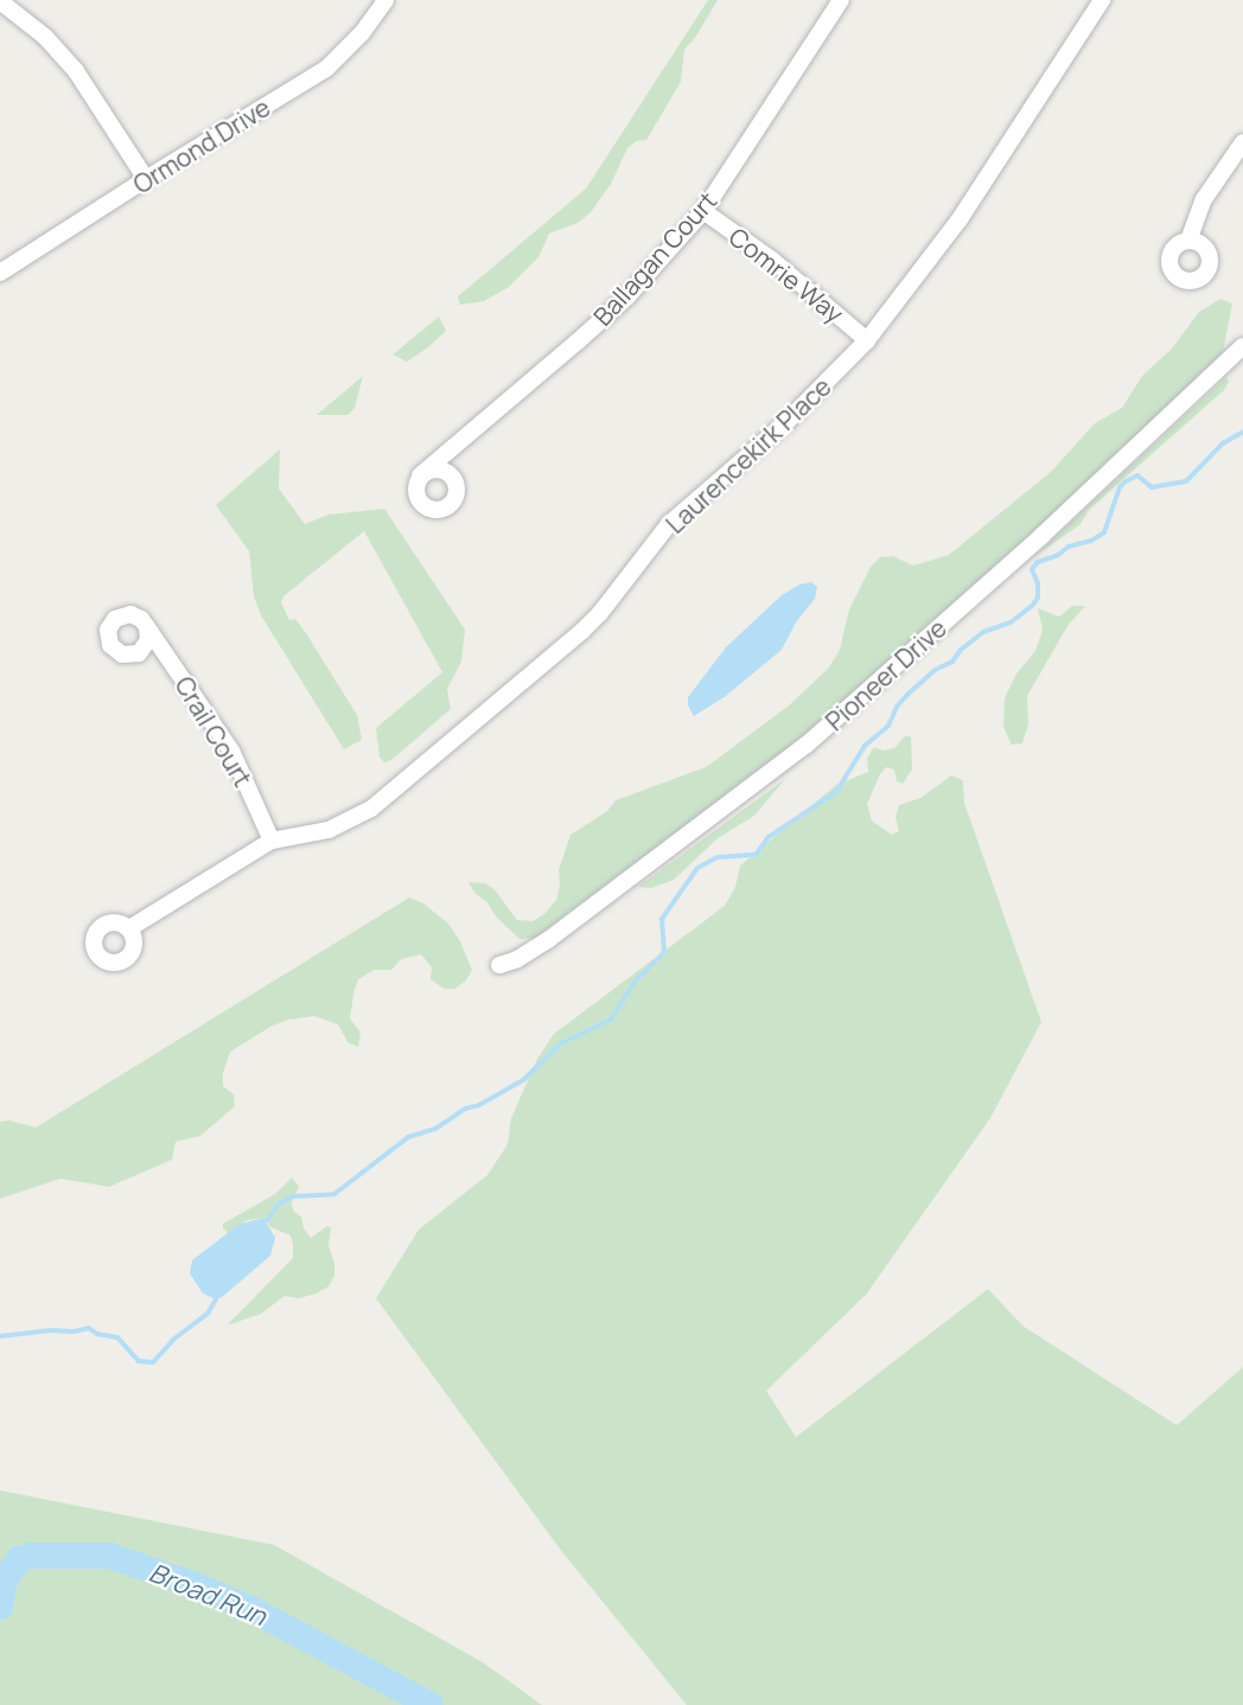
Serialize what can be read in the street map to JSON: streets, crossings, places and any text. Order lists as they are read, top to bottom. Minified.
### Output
{"streets":{"street":["Ormond Drive","Ballagan Court","Comrie Way","Laurencekirk Place","Pioneer Drive","Crail Court"]},"crossings":[["Ballagan Court","Comrie Way"],["Comrie Way","Laurencekirk Place"],["Laurencekirk Place","Crail Court"]],"water":["Broad Run"]}
